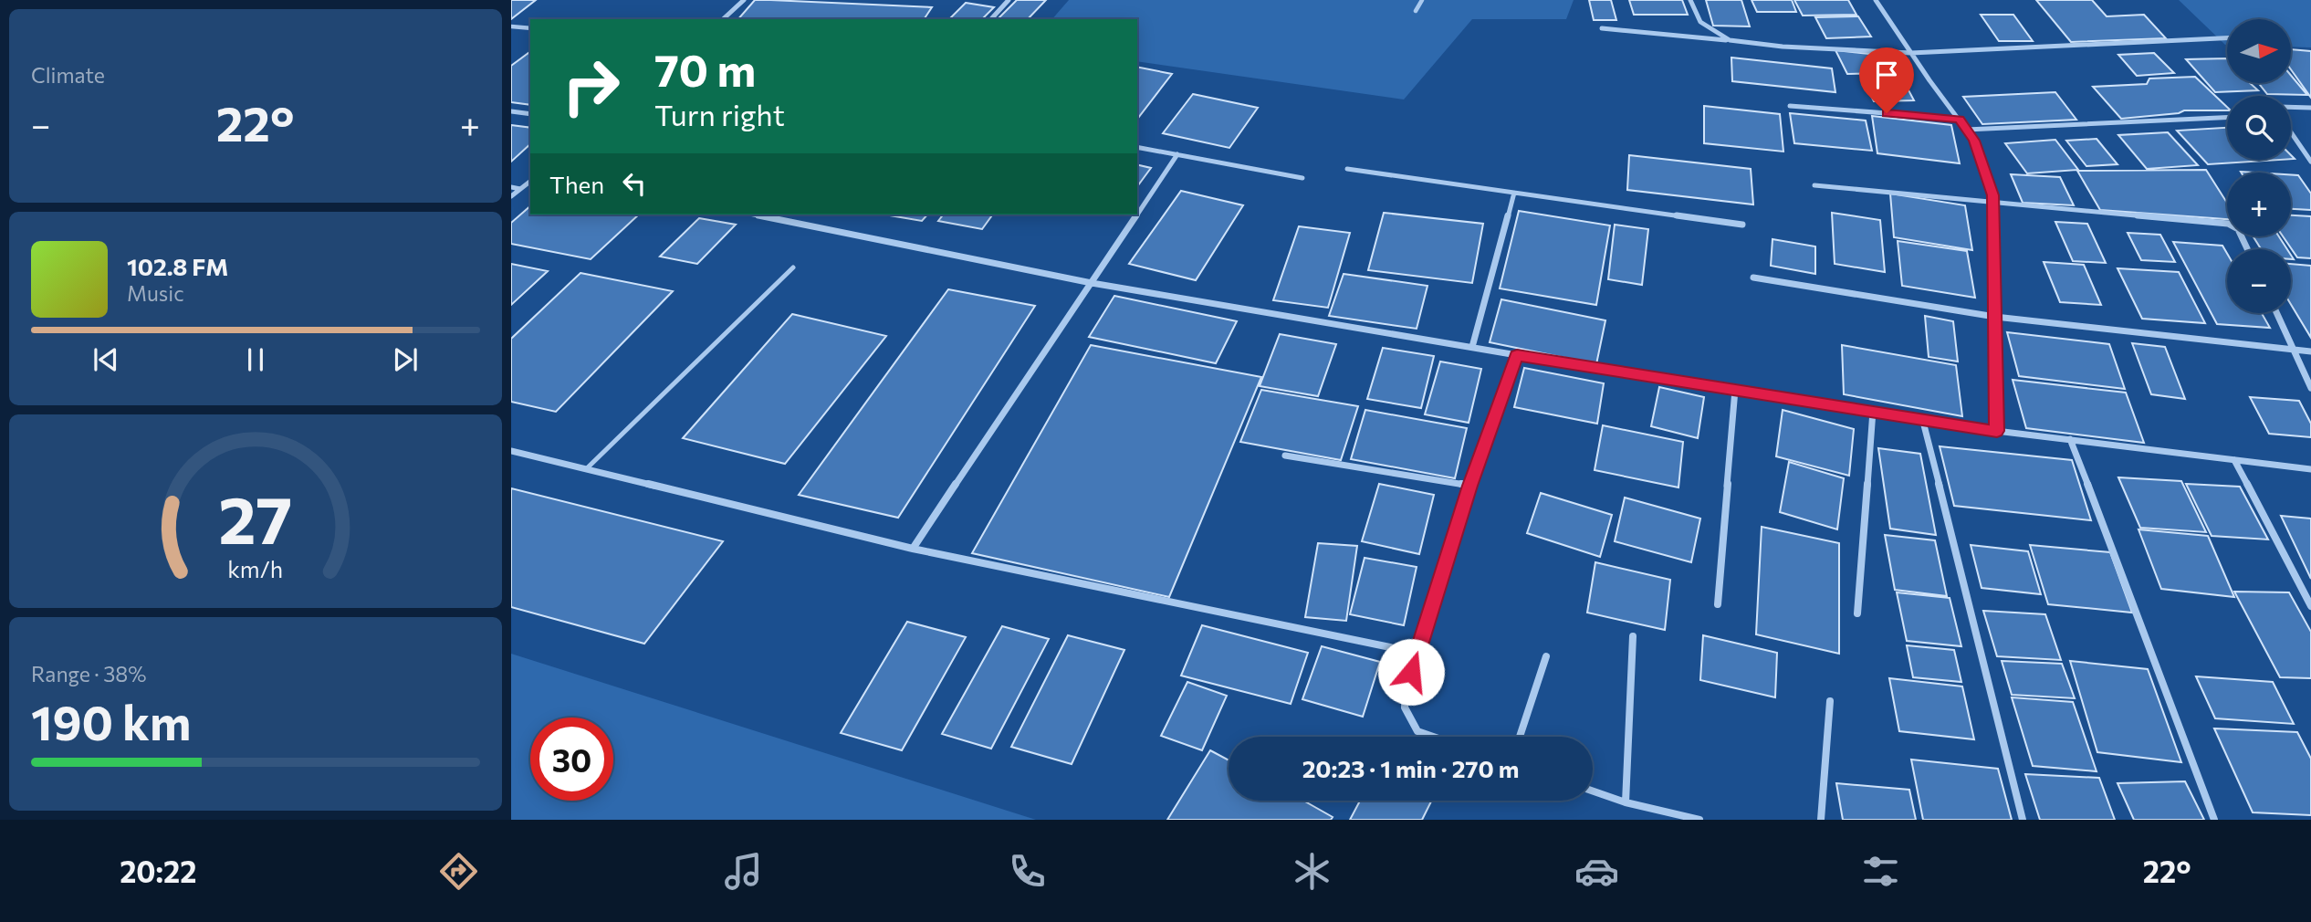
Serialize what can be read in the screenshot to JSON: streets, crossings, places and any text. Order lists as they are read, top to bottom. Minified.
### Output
{"north":"right","page":{"tile":["Climate",["Range · 38%","190 km"]],"map_buttons":["+","−"],"turn":["70 m","Turn right"],"heat":["−","22°","+"],"then":"Then","song":["102.8 FM","Music"],"limit":"30","trip":"20:23 · 1 min · 270 m","tabs":["20:22","22°"],"gauge":["27","km/h"]}}
